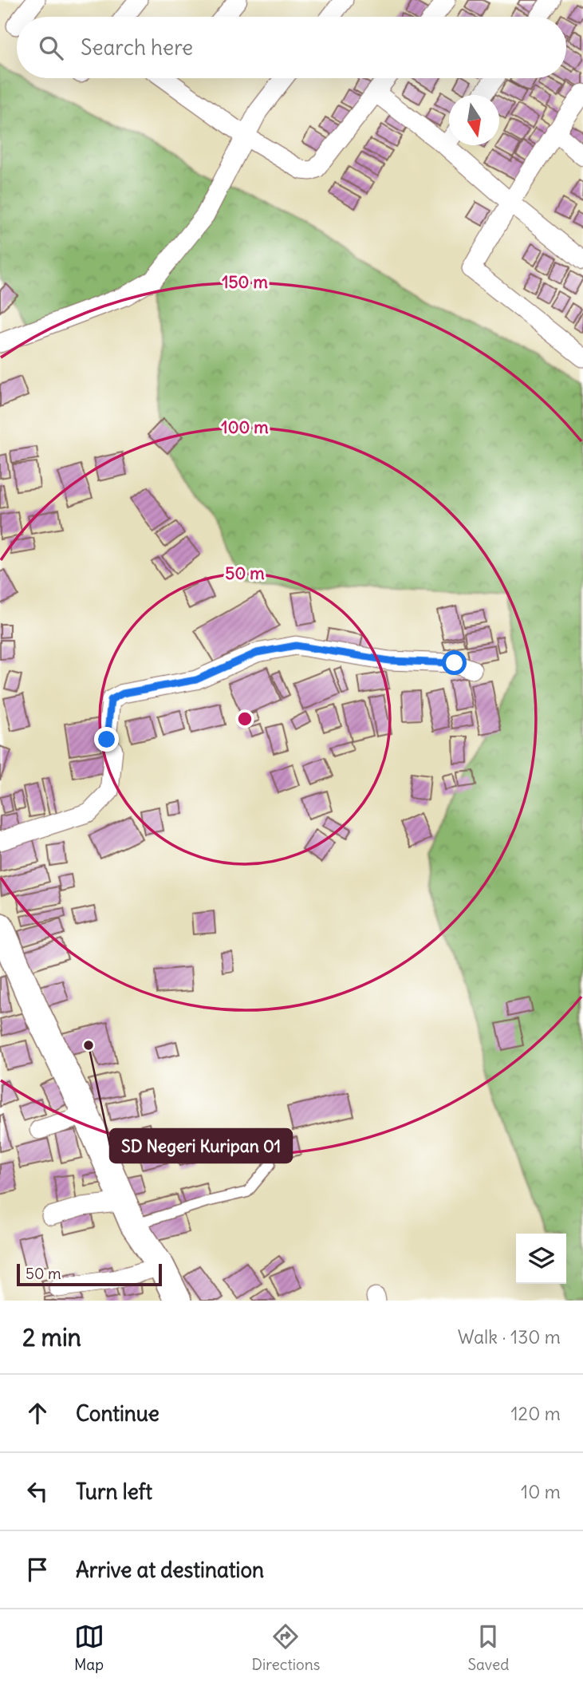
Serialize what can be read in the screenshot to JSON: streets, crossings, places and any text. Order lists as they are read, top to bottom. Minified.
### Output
{"places":["SD Negeri Kuripan 01"],"scale_bar":"50 m","north":"bottom","page":{"search":"Search here","scale":"50 m","heading":["2 min","Walk · 130 m"],"list":[["Continue","120 m"],["Turn left","10 m"],"Arrive at destination"],"nav":["Map","Directions","Saved"]},"rings":["150 m","100 m","50 m"]}
